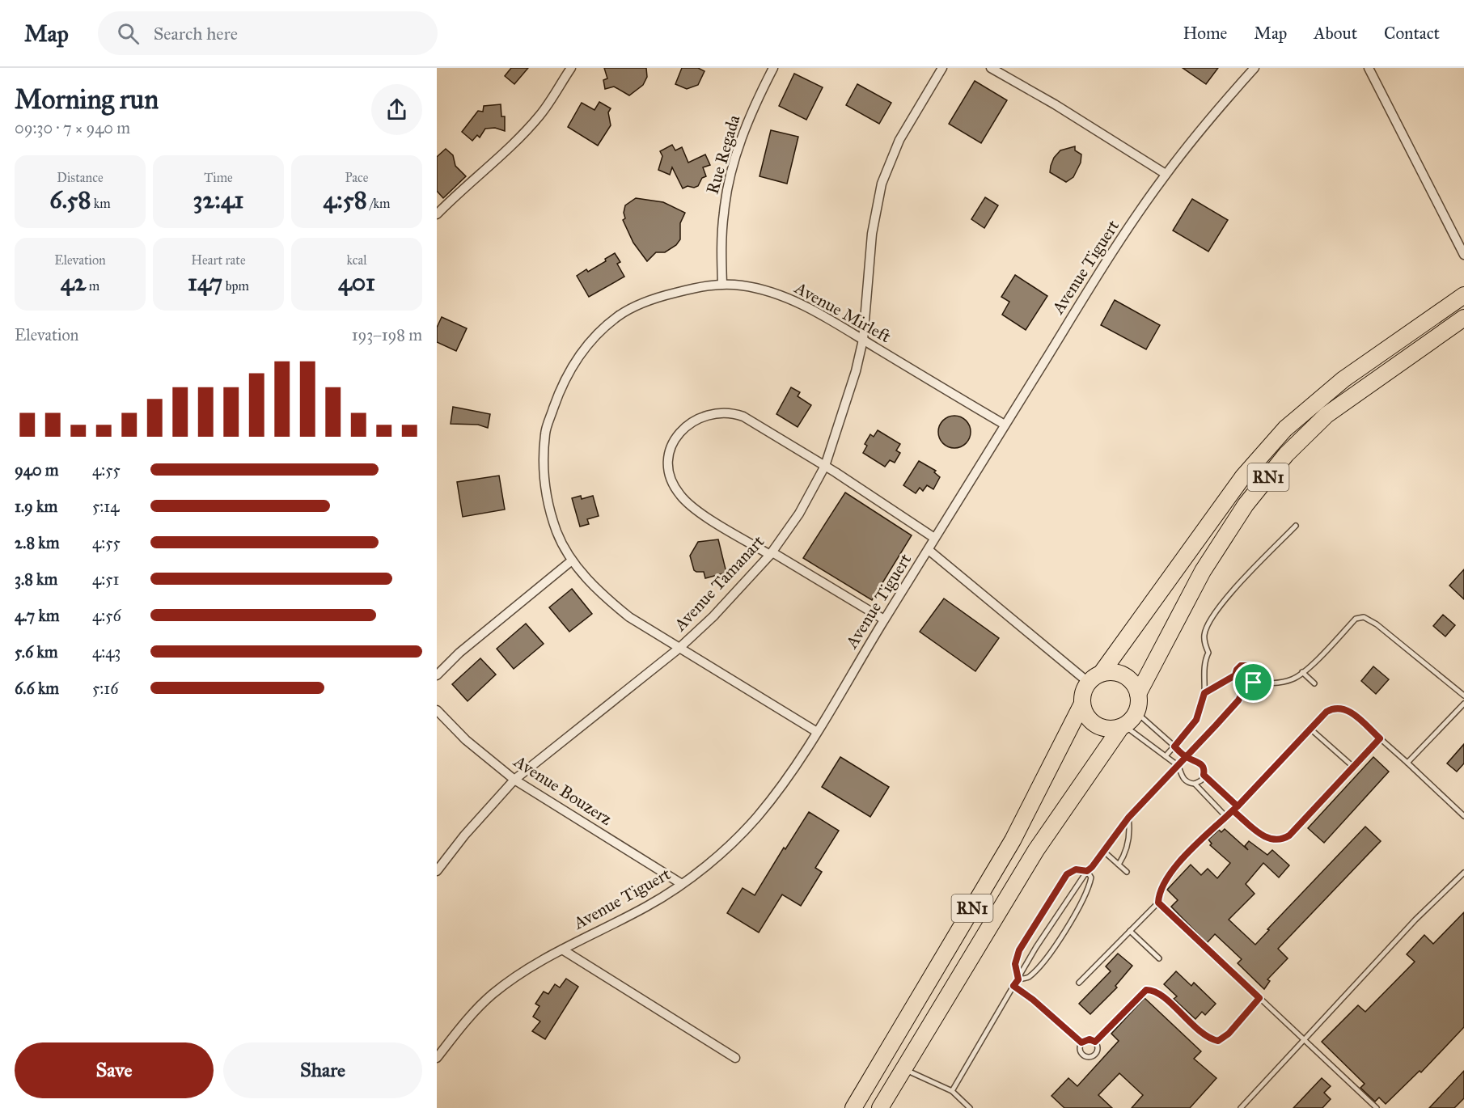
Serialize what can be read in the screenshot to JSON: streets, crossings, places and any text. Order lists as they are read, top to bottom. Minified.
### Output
{"streets":{"highway":["RN1"],"street":["Rue Regada","Avenue Tiguert","Avenue Mirleft","Avenue Tamanart","Avenue Bouzerz"]},"crossings":[["Rue Regada","Avenue Mirleft"],["Avenue Tiguert","Avenue Mirleft"],["Avenue Tiguert","Avenue Bouzerz"],["Avenue Mirleft","Avenue Tamanart"],["Avenue Tamanart","Avenue Bouzerz"]],"page":{"header":"Map","search":"Search here","nav":["Home","Map","About","Contact"],"heading":["Morning run","09:30 · 7 × 940 m"],"stats":[["Distance","6.58 km"],["Time","32:41"],["Pace","4:58 /km"],["Elevation","42 m"],["Heart rate","147 bpm"],["kcal","401"]],"chart":["Elevation","193–198 m"],"list":[{"name":"940 m","note":"4:55"},{"name":"1.9 km","note":"5:14"},{"name":"2.8 km","note":"4:55"},{"name":"3.8 km","note":"4:51"},{"name":"4.7 km","note":"4:56"},{"name":"5.6 km","note":"4:43"},{"name":"6.6 km","note":"5:16"}],"buttons":["Save","Share"]}}
